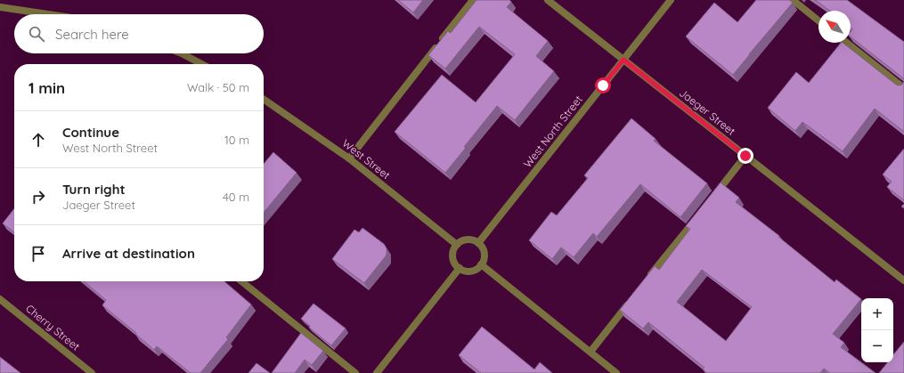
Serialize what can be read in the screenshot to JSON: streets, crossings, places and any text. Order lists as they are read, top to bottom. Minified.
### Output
{"streets":{"street":["Jaeger Street","West North Street","West Street","Cherry Street"]},"crossings":[["Jaeger Street","West North Street"],["West North Street","West Street"]],"north":"top left","page":{"search":"Search here","heading":["1 min","Walk · 50 m"],"list":[["Continue","West North Street","10 m"],["Turn right","Jaeger Street","40 m"],"Arrive at destination"],"map_buttons":["+","−"]}}
